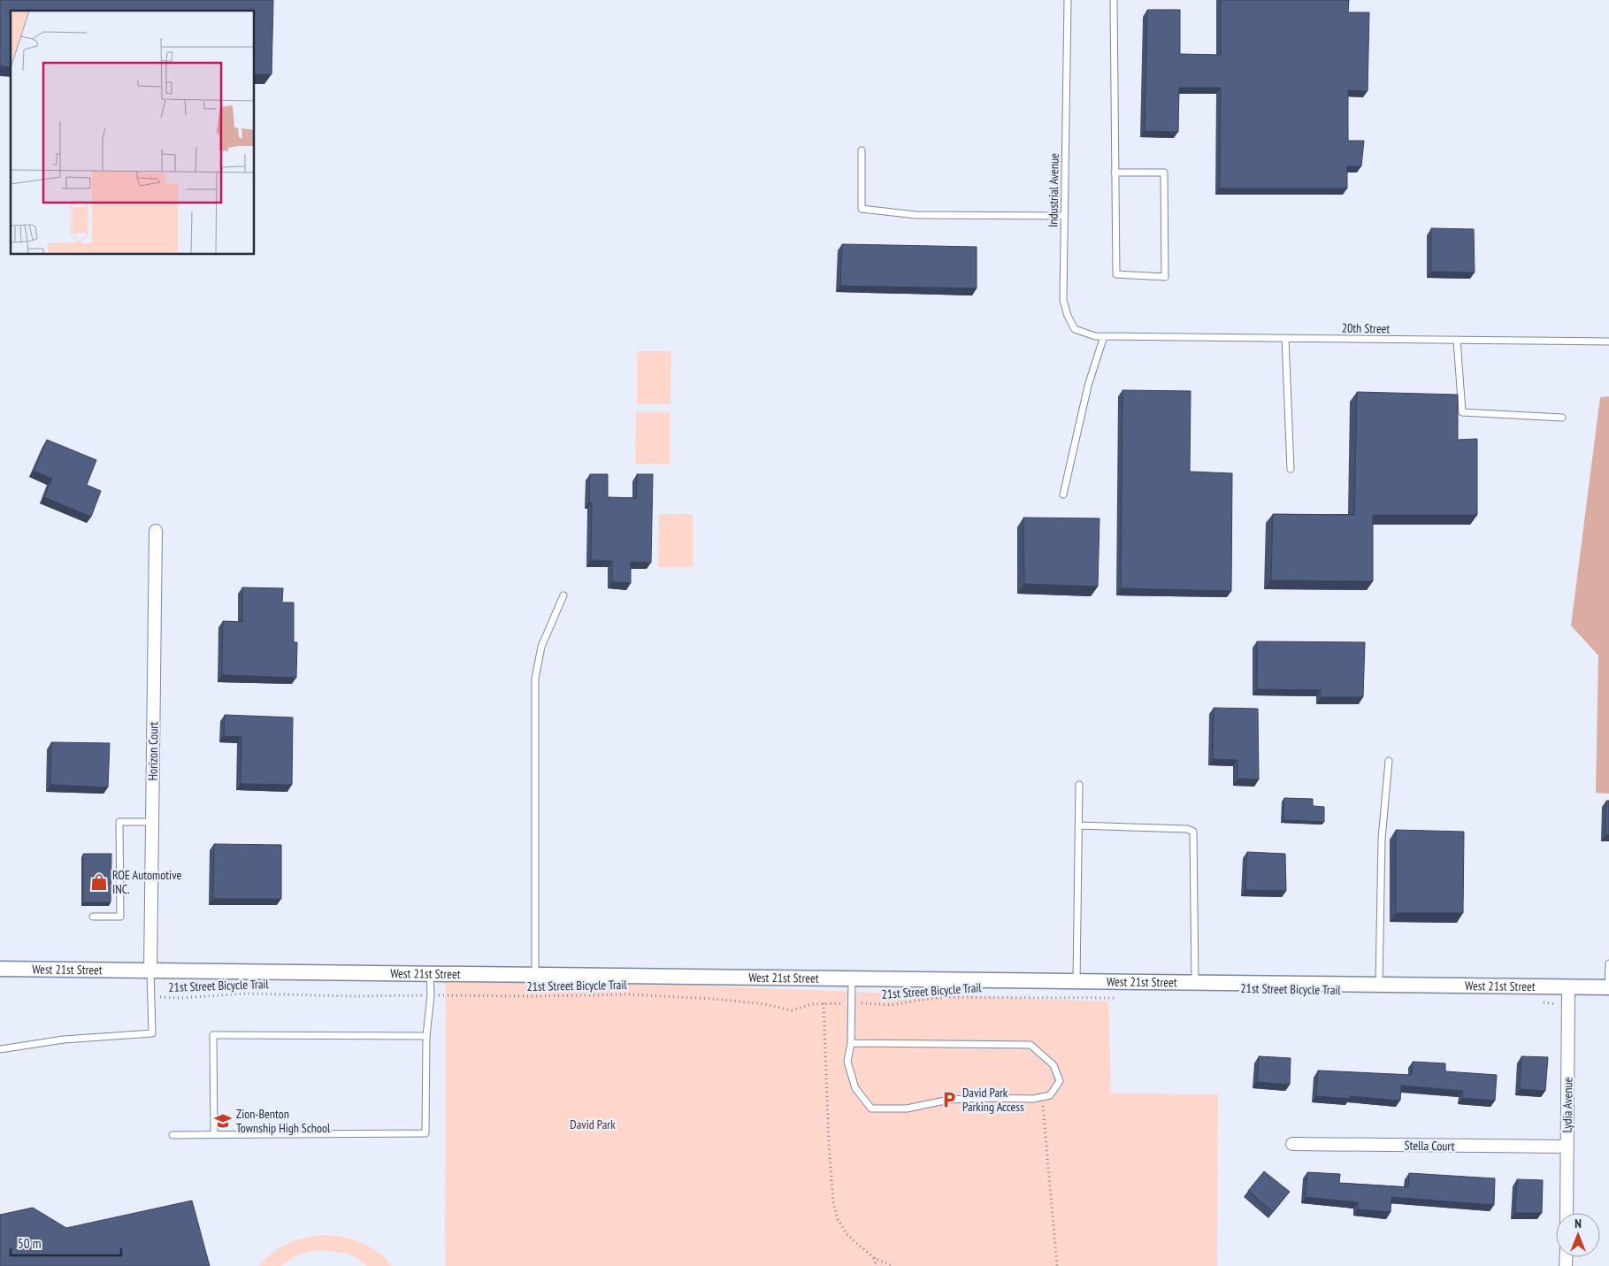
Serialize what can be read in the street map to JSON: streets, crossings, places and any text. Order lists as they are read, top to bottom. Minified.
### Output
{"streets":{"street":["Horizon Court","West 21st Street","Lydia Avenue","Stella Court"],"lane":["Industrial Avenue","20th Street"],"path":["21st Street Bicycle Trail"]},"crossings":[["Industrial Avenue","20th Street"],["Horizon Court","West 21st Street"],["West 21st Street","Lydia Avenue"],["Lydia Avenue","Stella Court"]],"parks":["David Park"],"places":{"shop":["ROE Automotive INC."],"parking":["David Park Parking Access"],"school or university":["Zion-Benton Township High School"]},"scale_bar":"50 m","north":"top"}
